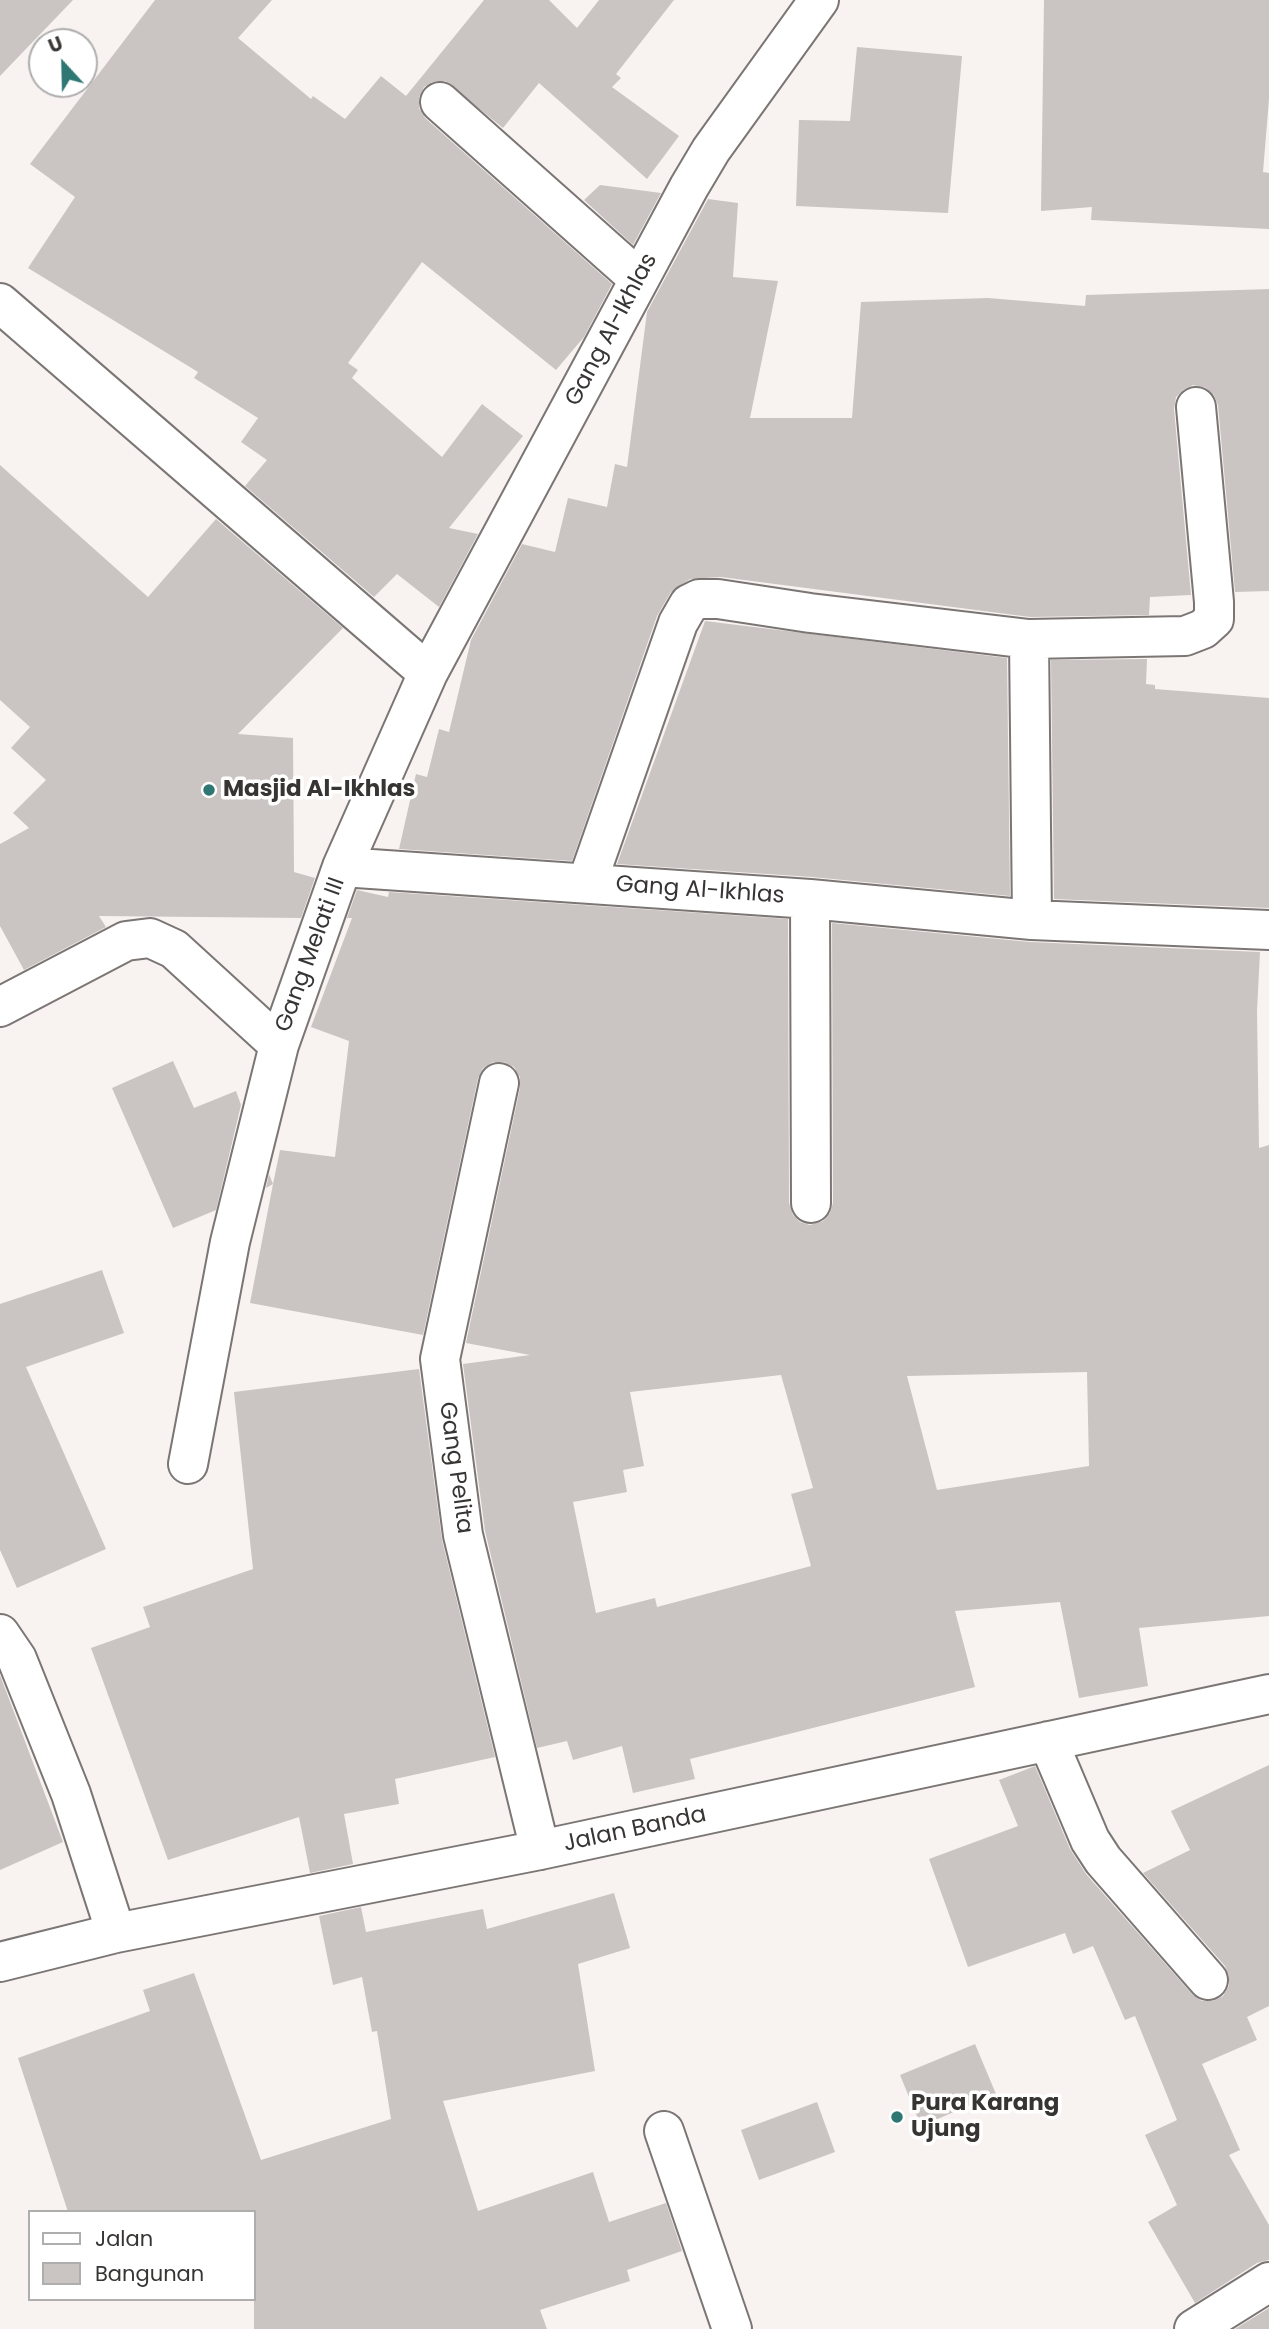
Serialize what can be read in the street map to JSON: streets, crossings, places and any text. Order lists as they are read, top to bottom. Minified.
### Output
{"streets":{"street":["Gang Al-Ikhlas","Gang Melati III","Gang Pelita","Jalan Banda"]},"crossings":[["Gang Al-Ikhlas","Gang Melati III"],["Gang Pelita","Jalan Banda"]],"places":["Masjid Al-Ikhlas","Pura Karang Ujung"],"legend":["Jalan","Bangunan"],"north":"top"}
